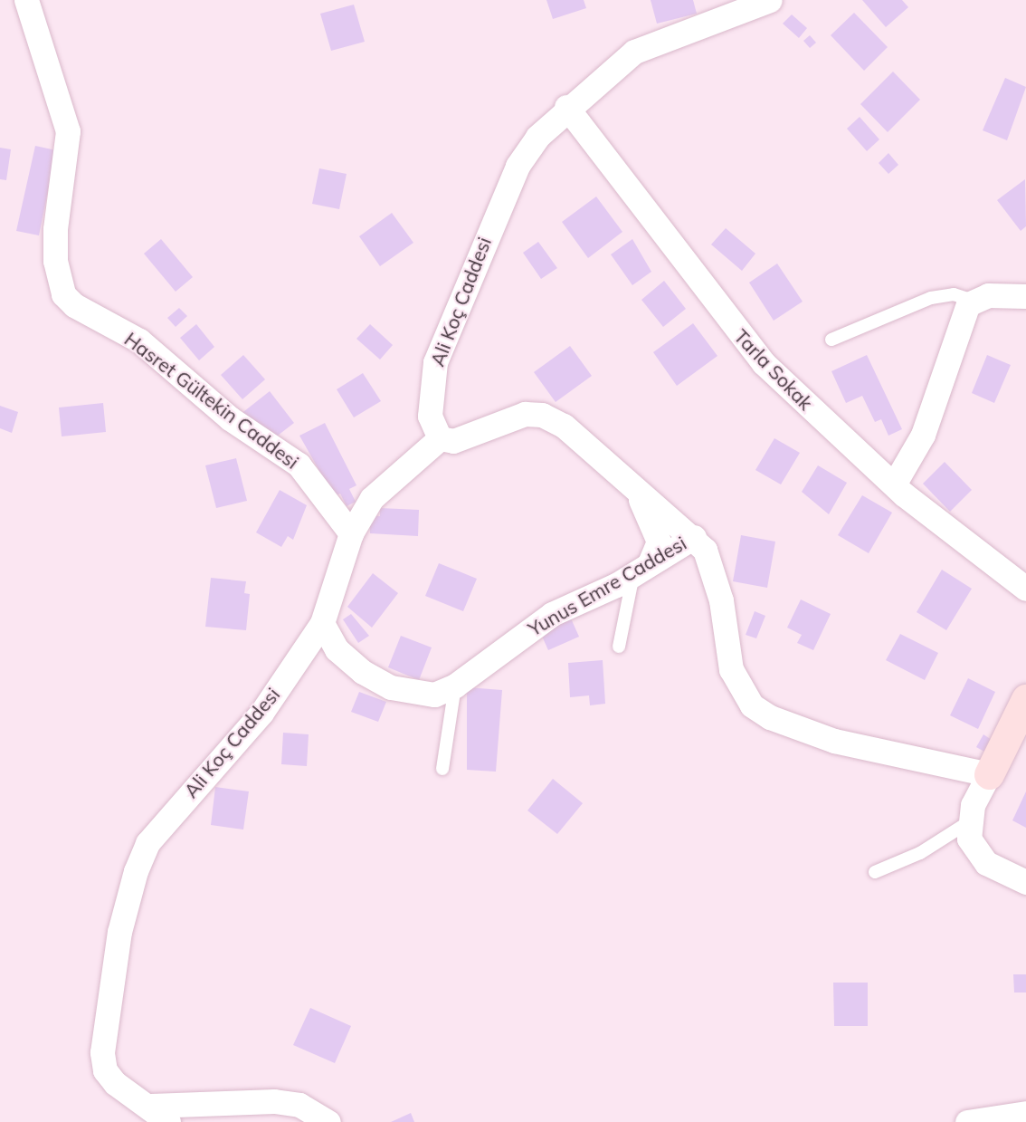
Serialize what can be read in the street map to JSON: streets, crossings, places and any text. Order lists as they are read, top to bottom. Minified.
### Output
{"streets":{"street":["Ali Koç Caddesi","Tarla Sokak","Hasret Gültekin Caddesi","Yunus Emre Caddesi"]},"crossings":[["Ali Koç Caddesi","Tarla Sokak"],["Ali Koç Caddesi","Hasret Gültekin Caddesi"]]}
